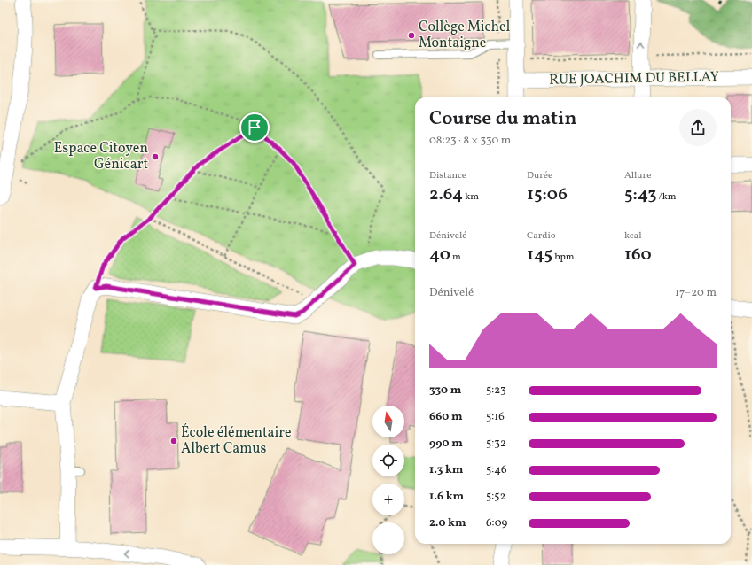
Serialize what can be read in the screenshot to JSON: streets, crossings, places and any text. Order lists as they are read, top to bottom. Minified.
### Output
{"streets":{"street":["RUE JOACHIM DU BELLAY"]},"places":["Collège Michel Montaigne","Espace Citoyen Génicart","École élémentaire Albert Camus"],"north":"top","page":{"heading":["Course du matin","08:23 · 8 × 330 m"],"stats":[["Distance","2.64 km"],["Durée","15:06"],["Allure","5:43 /km"],["Dénivelé","40 m"],["Cardio","145 bpm"],["kcal","160"]],"chart":["Dénivelé","17–20 m"],"list":[{"name":"330 m","note":"5:23"},{"name":"660 m","note":"5:16"},{"name":"990 m","note":"5:32"},{"name":"1.3 km","note":"5:46"},{"name":"1.6 km","note":"5:52"},{"name":"2.0 km","note":"6:09"}],"map_buttons":["+","−"]}}
